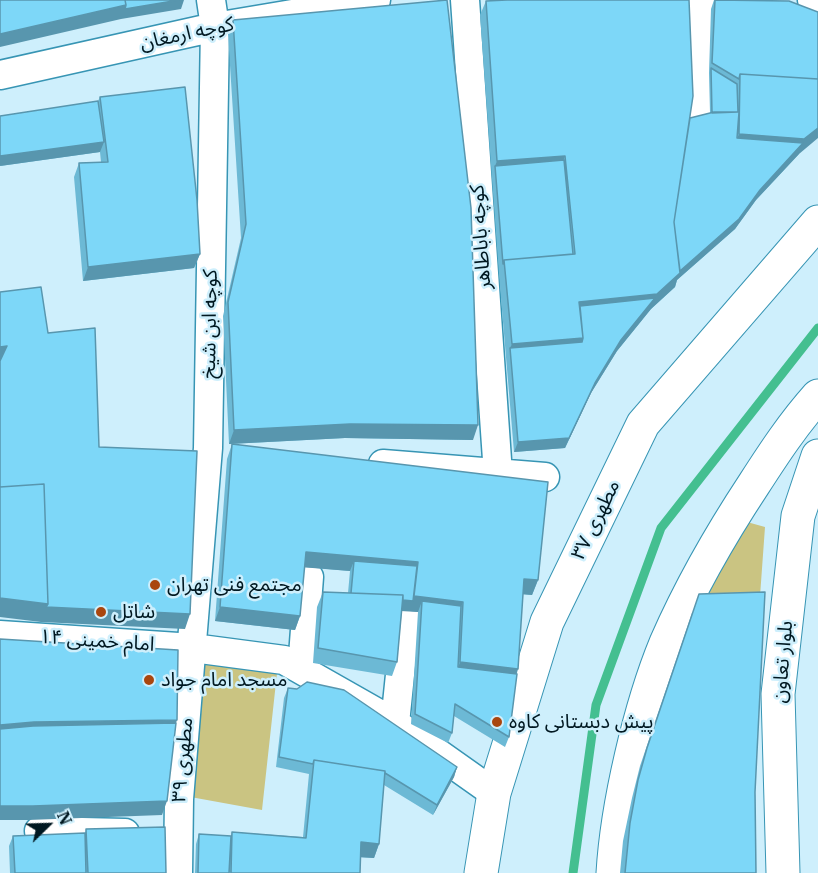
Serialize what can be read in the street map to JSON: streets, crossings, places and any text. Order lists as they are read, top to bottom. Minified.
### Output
{"streets":{"street":["کوچه ارمغان","کوچه باباطاهر","کوچه ابن شیخ","مطهری ۳۷","امام خمینی ۱۴","بلوار تعاون","مطهری ۳۹"]},"crossings":[["کوچه ارمغان","کوچه ابن شیخ"],["کوچه ابن شیخ","امام خمینی ۱۴"],["کوچه ابن شیخ","مطهری ۳۹"],["مطهری ۳۷","امام خمینی ۱۴"],["امام خمینی ۱۴","مطهری ۳۹"]],"places":["مجتمع فنی تهران","شاتل","مسجد امام جواد","پیش دبستانی کاوه"],"north":"top right"}
